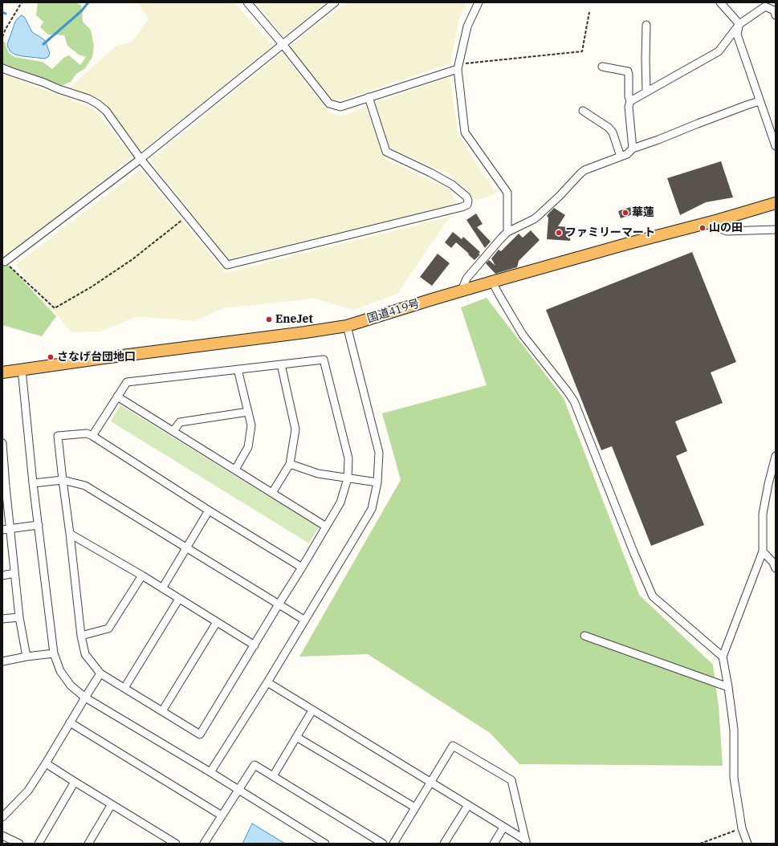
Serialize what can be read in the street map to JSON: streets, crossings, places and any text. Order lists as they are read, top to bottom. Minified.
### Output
{"streets":{"highway":["国道419号"]},"places":["華蓮","山の田","ファミリーマート","EneJet","さなげ台団地口"]}
